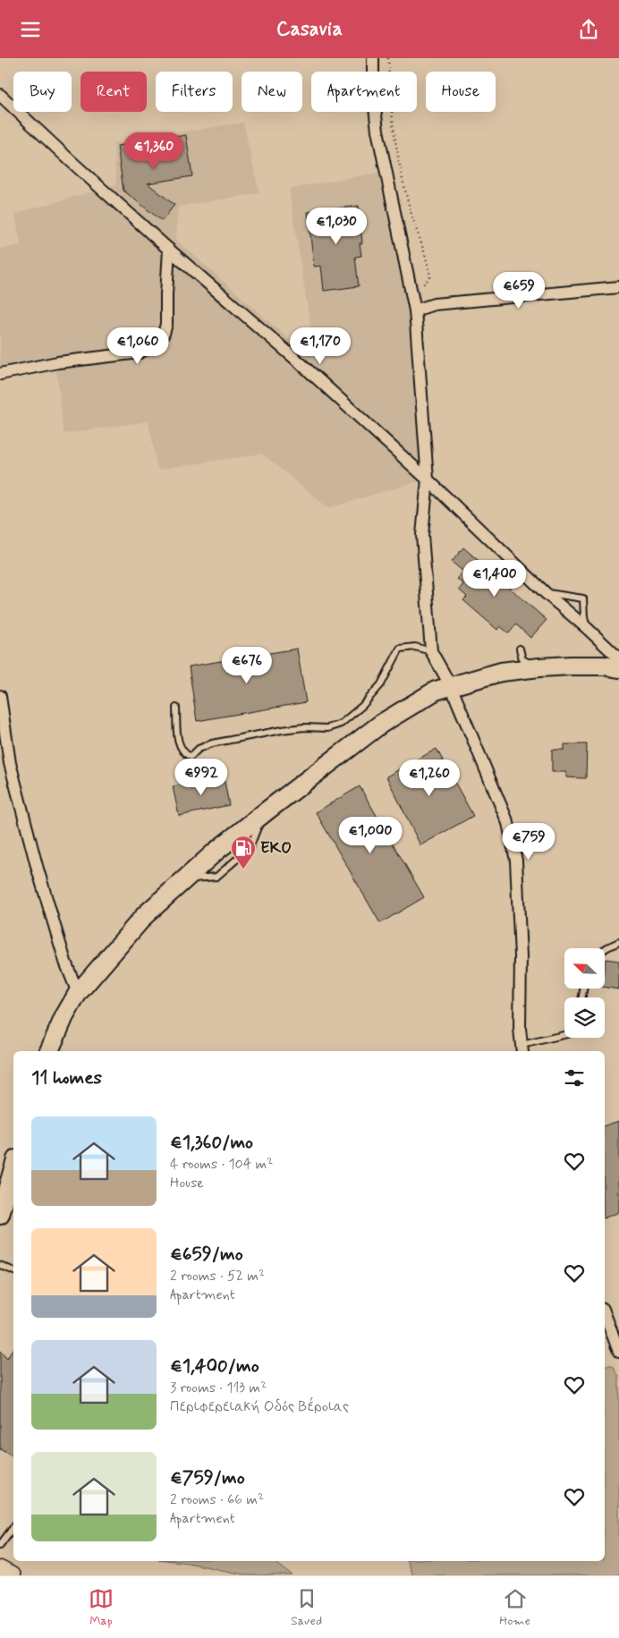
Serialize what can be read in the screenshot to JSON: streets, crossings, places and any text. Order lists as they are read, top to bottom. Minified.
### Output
{"places":{"fuel station":["EKO"]},"north":"top left","page":{"header":"Casavia","chip":["Buy","Rent","Filters","New","Apartment","House"],"price":["€1,360","€1,030","€659","€1,060","€1,170","€1,400","€676","€992","€1,260","€1,000","€759"],"heading":"11 homes","list":[{"name":"€1,360/mo","note":"4 rooms · 104 m² · House"},{"name":"€659/mo","note":"2 rooms · 52 m² · Apartment"},{"name":"€1,400/mo","note":"3 rooms · 113 m² · Περιφερειακή Οδός Βέροιας"},{"name":"€759/mo","note":"2 rooms · 66 m² · Apartment"}],"tabs":["Map","Saved","Home"]}}
